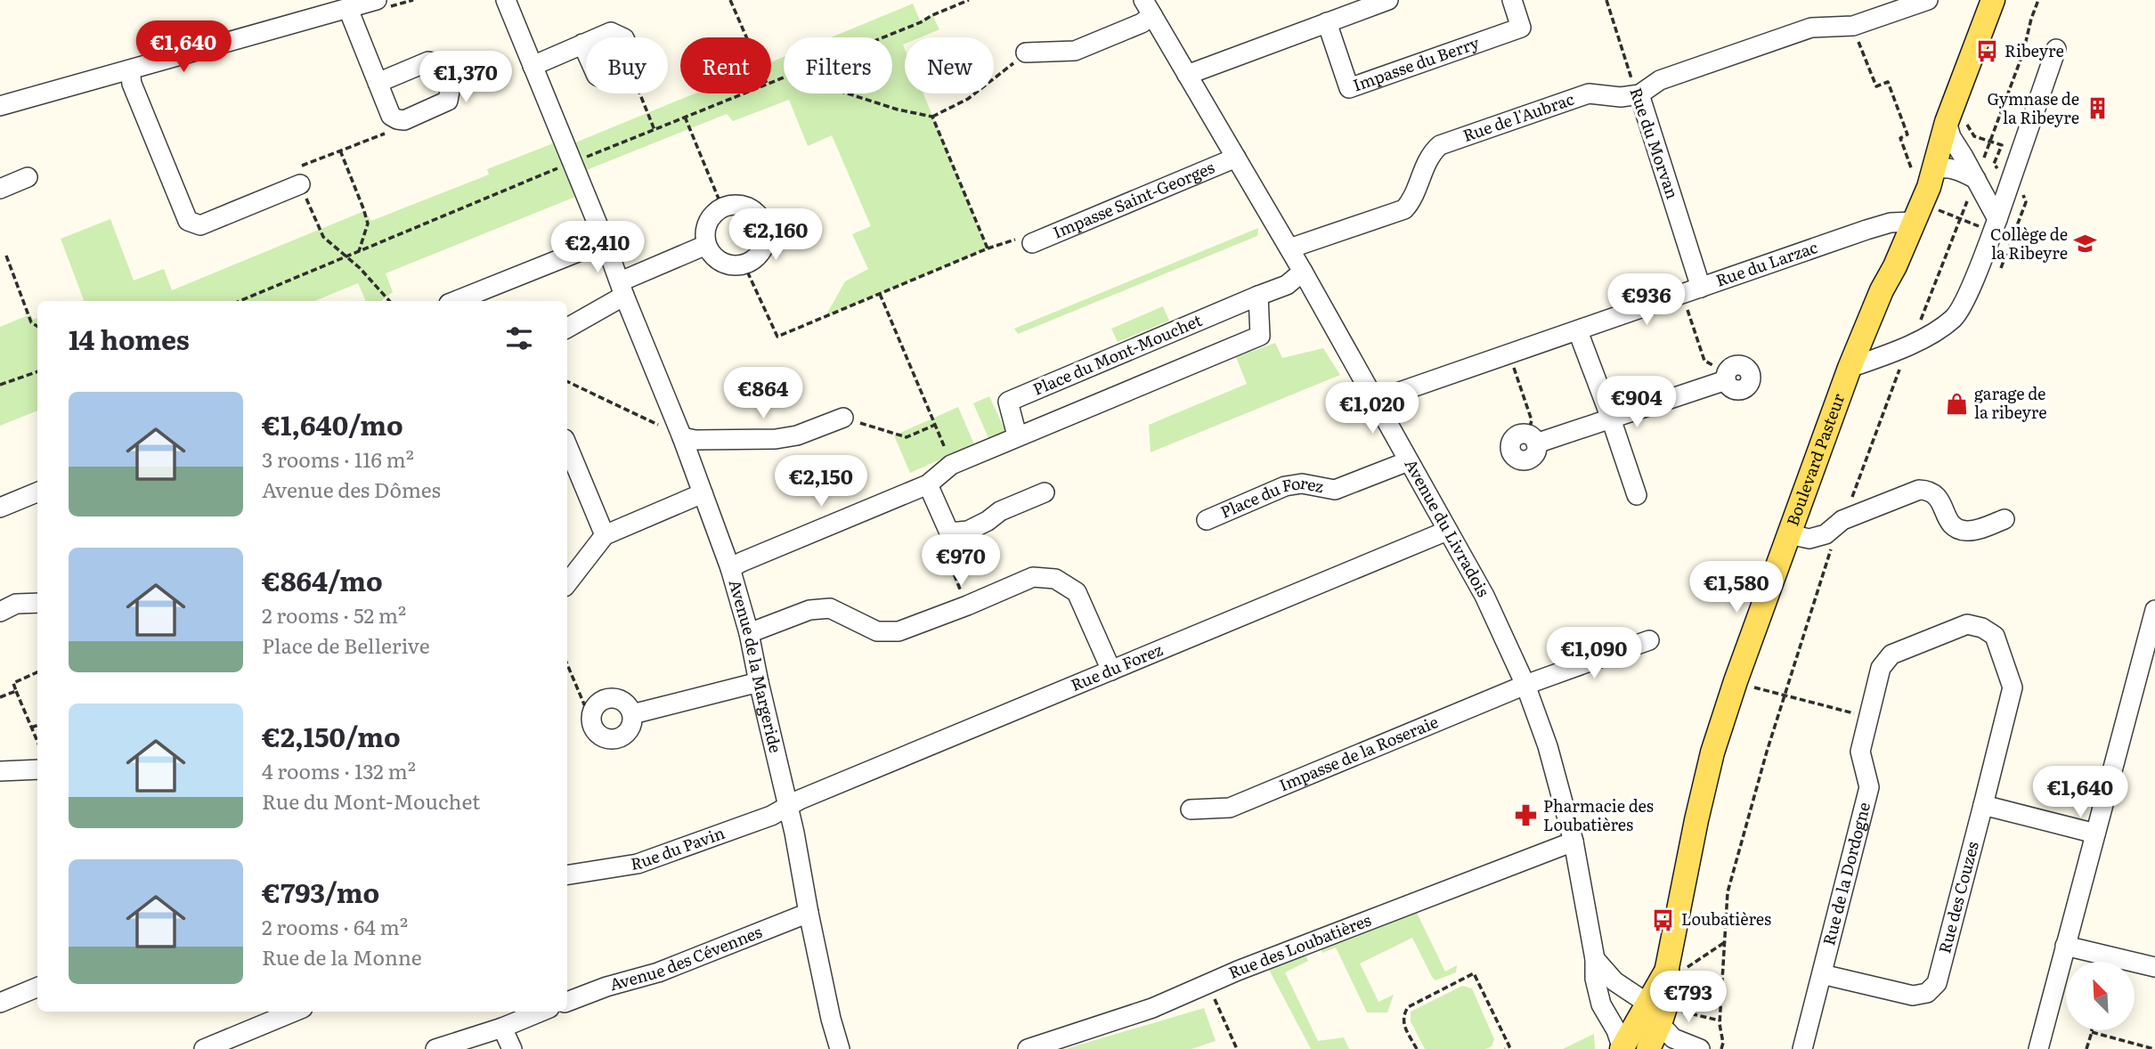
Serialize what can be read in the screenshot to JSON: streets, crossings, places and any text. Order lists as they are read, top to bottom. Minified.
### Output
{"streets":{"main road":["Boulevard Pasteur"],"street":["Impasse du Berry","Rue de l'Aubrac","Rue du Morvan","Impasse Saint-Georges","Rue du Larzac","Place du Mont-Mouchet","Place du Forez","Avenue du Livradois","Avenue de la Margeride","Rue du Forez","Impasse de la Roseraie","Rue du Pavin","Rue de la Dordogne","Rue des Couzes","Rue des Loubatières","Avenue des Cévennes"]},"crossings":[["Rue de l'Aubrac","Rue du Morvan"],["Rue de l'Aubrac","Avenue du Livradois"],["Rue du Morvan","Rue du Larzac"],["Impasse Saint-Georges","Avenue du Livradois"],["Rue du Larzac","Boulevard Pasteur"],["Rue du Larzac","Avenue du Livradois"],["Place du Mont-Mouchet","Avenue du Livradois"],["Boulevard Pasteur","Avenue du Livradois"],["Place du Forez","Avenue du Livradois"],["Avenue du Livradois","Rue du Forez"],["Avenue du Livradois","Impasse de la Roseraie"],["Avenue du Livradois","Rue des Loubatières"],["Avenue de la Margeride","Rue du Forez"],["Avenue de la Margeride","Rue du Pavin"],["Avenue de la Margeride","Avenue des Cévennes"],["Rue du Forez","Rue du Pavin"],["Rue de la Dordogne","Rue des Couzes"]],"places":{"bus stop":["Ribeyre","Loubatières"],"building":["Gymnase de la Ribeyre"],"school or university":["Collège de la Ribeyre"],"shop":["garage de la ribeyre"],"pharmacy":["Pharmacie des Loubatières"]},"north":"top left","page":{"price":["€1,640","€1,370","€2,160","€2,410","€936","€864","€904","€1,020","€2,150","€970","€1,580","€1,090","€1,640","€793"],"chip":["Buy","Rent","Filters","New"],"heading":"14 homes","list":[{"name":"€1,640/mo","note":"3 rooms · 116 m² · Avenue des Dômes"},{"name":"€864/mo","note":"2 rooms · 52 m² · Place de Bellerive"},{"name":"€2,150/mo","note":"4 rooms · 132 m² · Rue du Mont-Mouchet"},{"name":"€793/mo","note":"2 rooms · 64 m² · Rue de la Monne"}]}}
